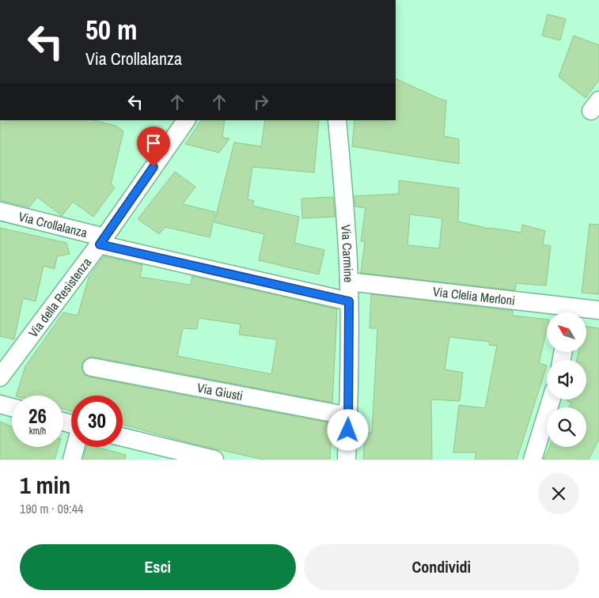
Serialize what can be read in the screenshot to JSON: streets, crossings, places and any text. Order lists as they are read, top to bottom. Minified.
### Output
{"streets":{"street":["Via Crollalanza","Via Carmine","Via Clelia Merloni","Via della Resistenza","Via Giusti"]},"crossings":[["Via Crollalanza","Via Carmine"],["Via Crollalanza","Via della Resistenza"],["Via Carmine","Via Clelia Merloni"],["Via Carmine","Via Giusti"]],"north":"top left","page":{"turn":["50 m","Via Crollalanza"],"speed":"26 km/h","limit":"30","heading":["1 min","190 m · 09:44"],"buttons":["Esci","Condividi"]}}
